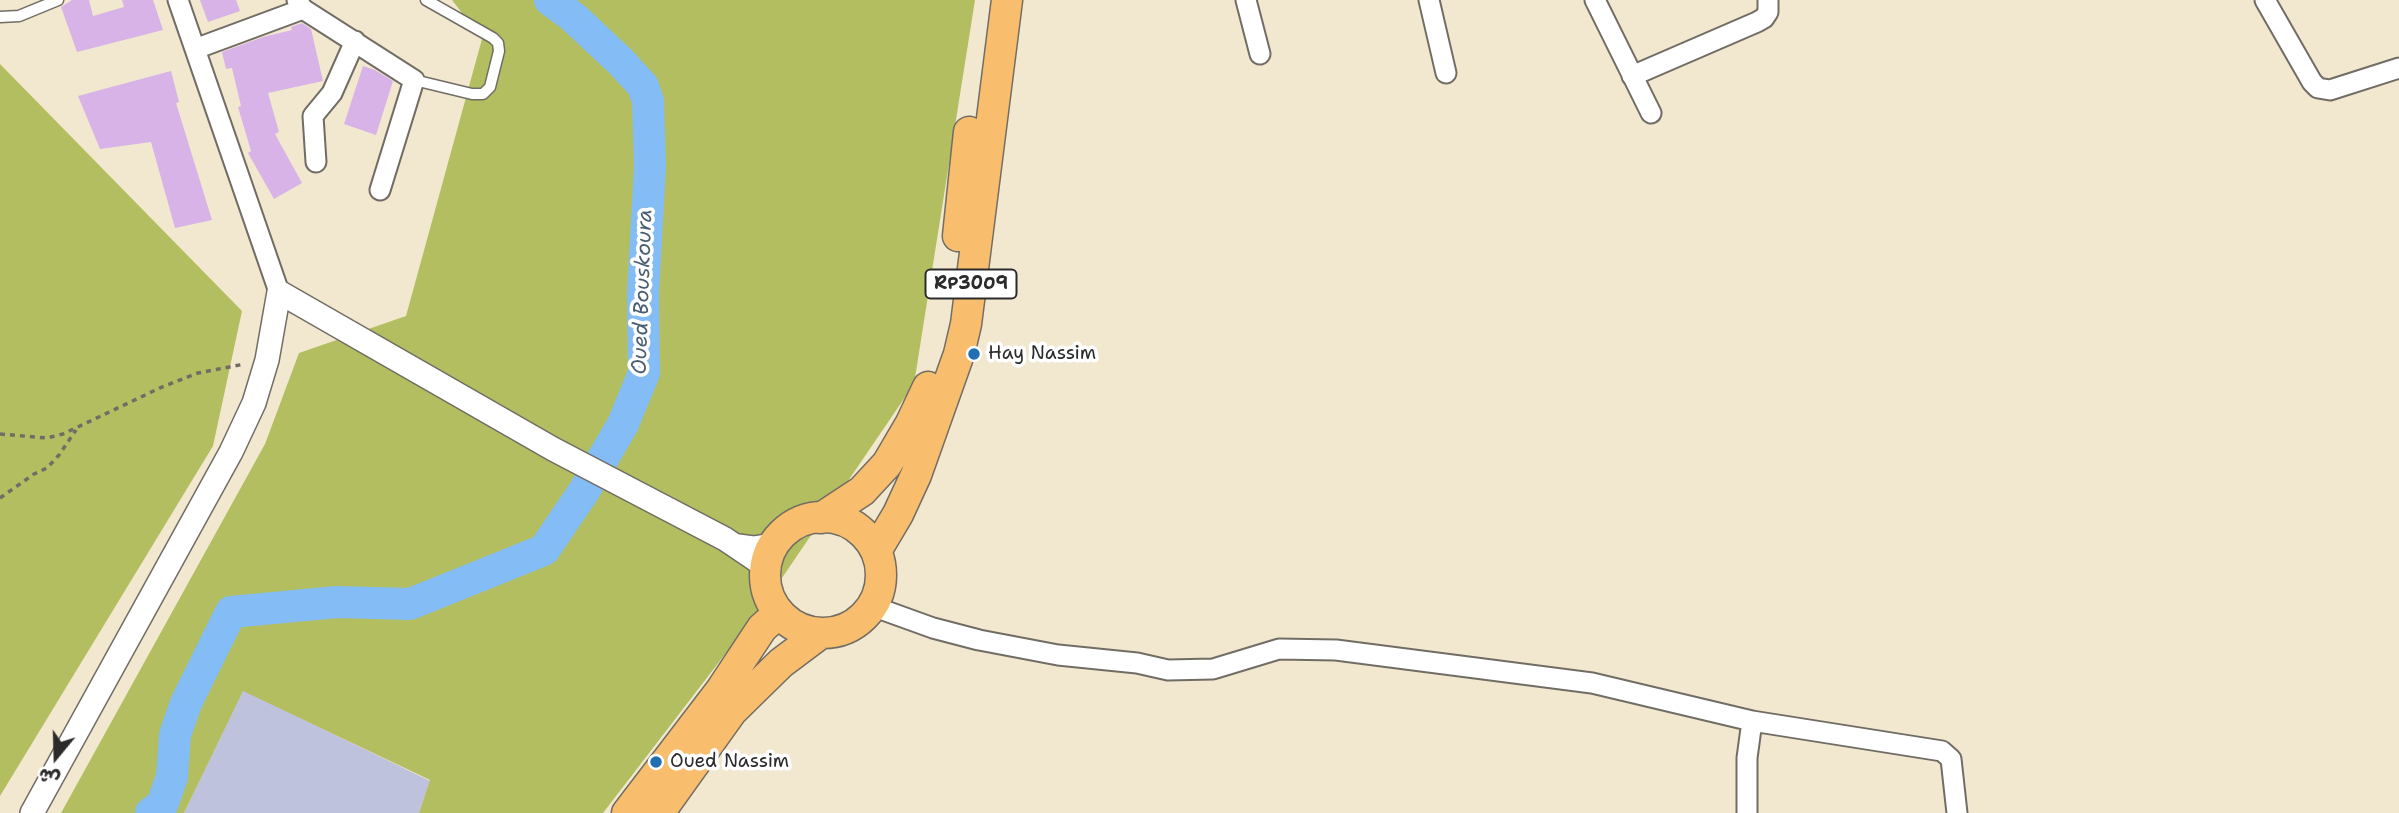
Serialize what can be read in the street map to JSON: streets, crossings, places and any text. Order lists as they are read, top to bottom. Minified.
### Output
{"streets":{"main road":["RP3009"]},"water":["Oued Bouskoura"],"places":["Hay Nassim","Oued Nassim"],"north":"bottom"}
